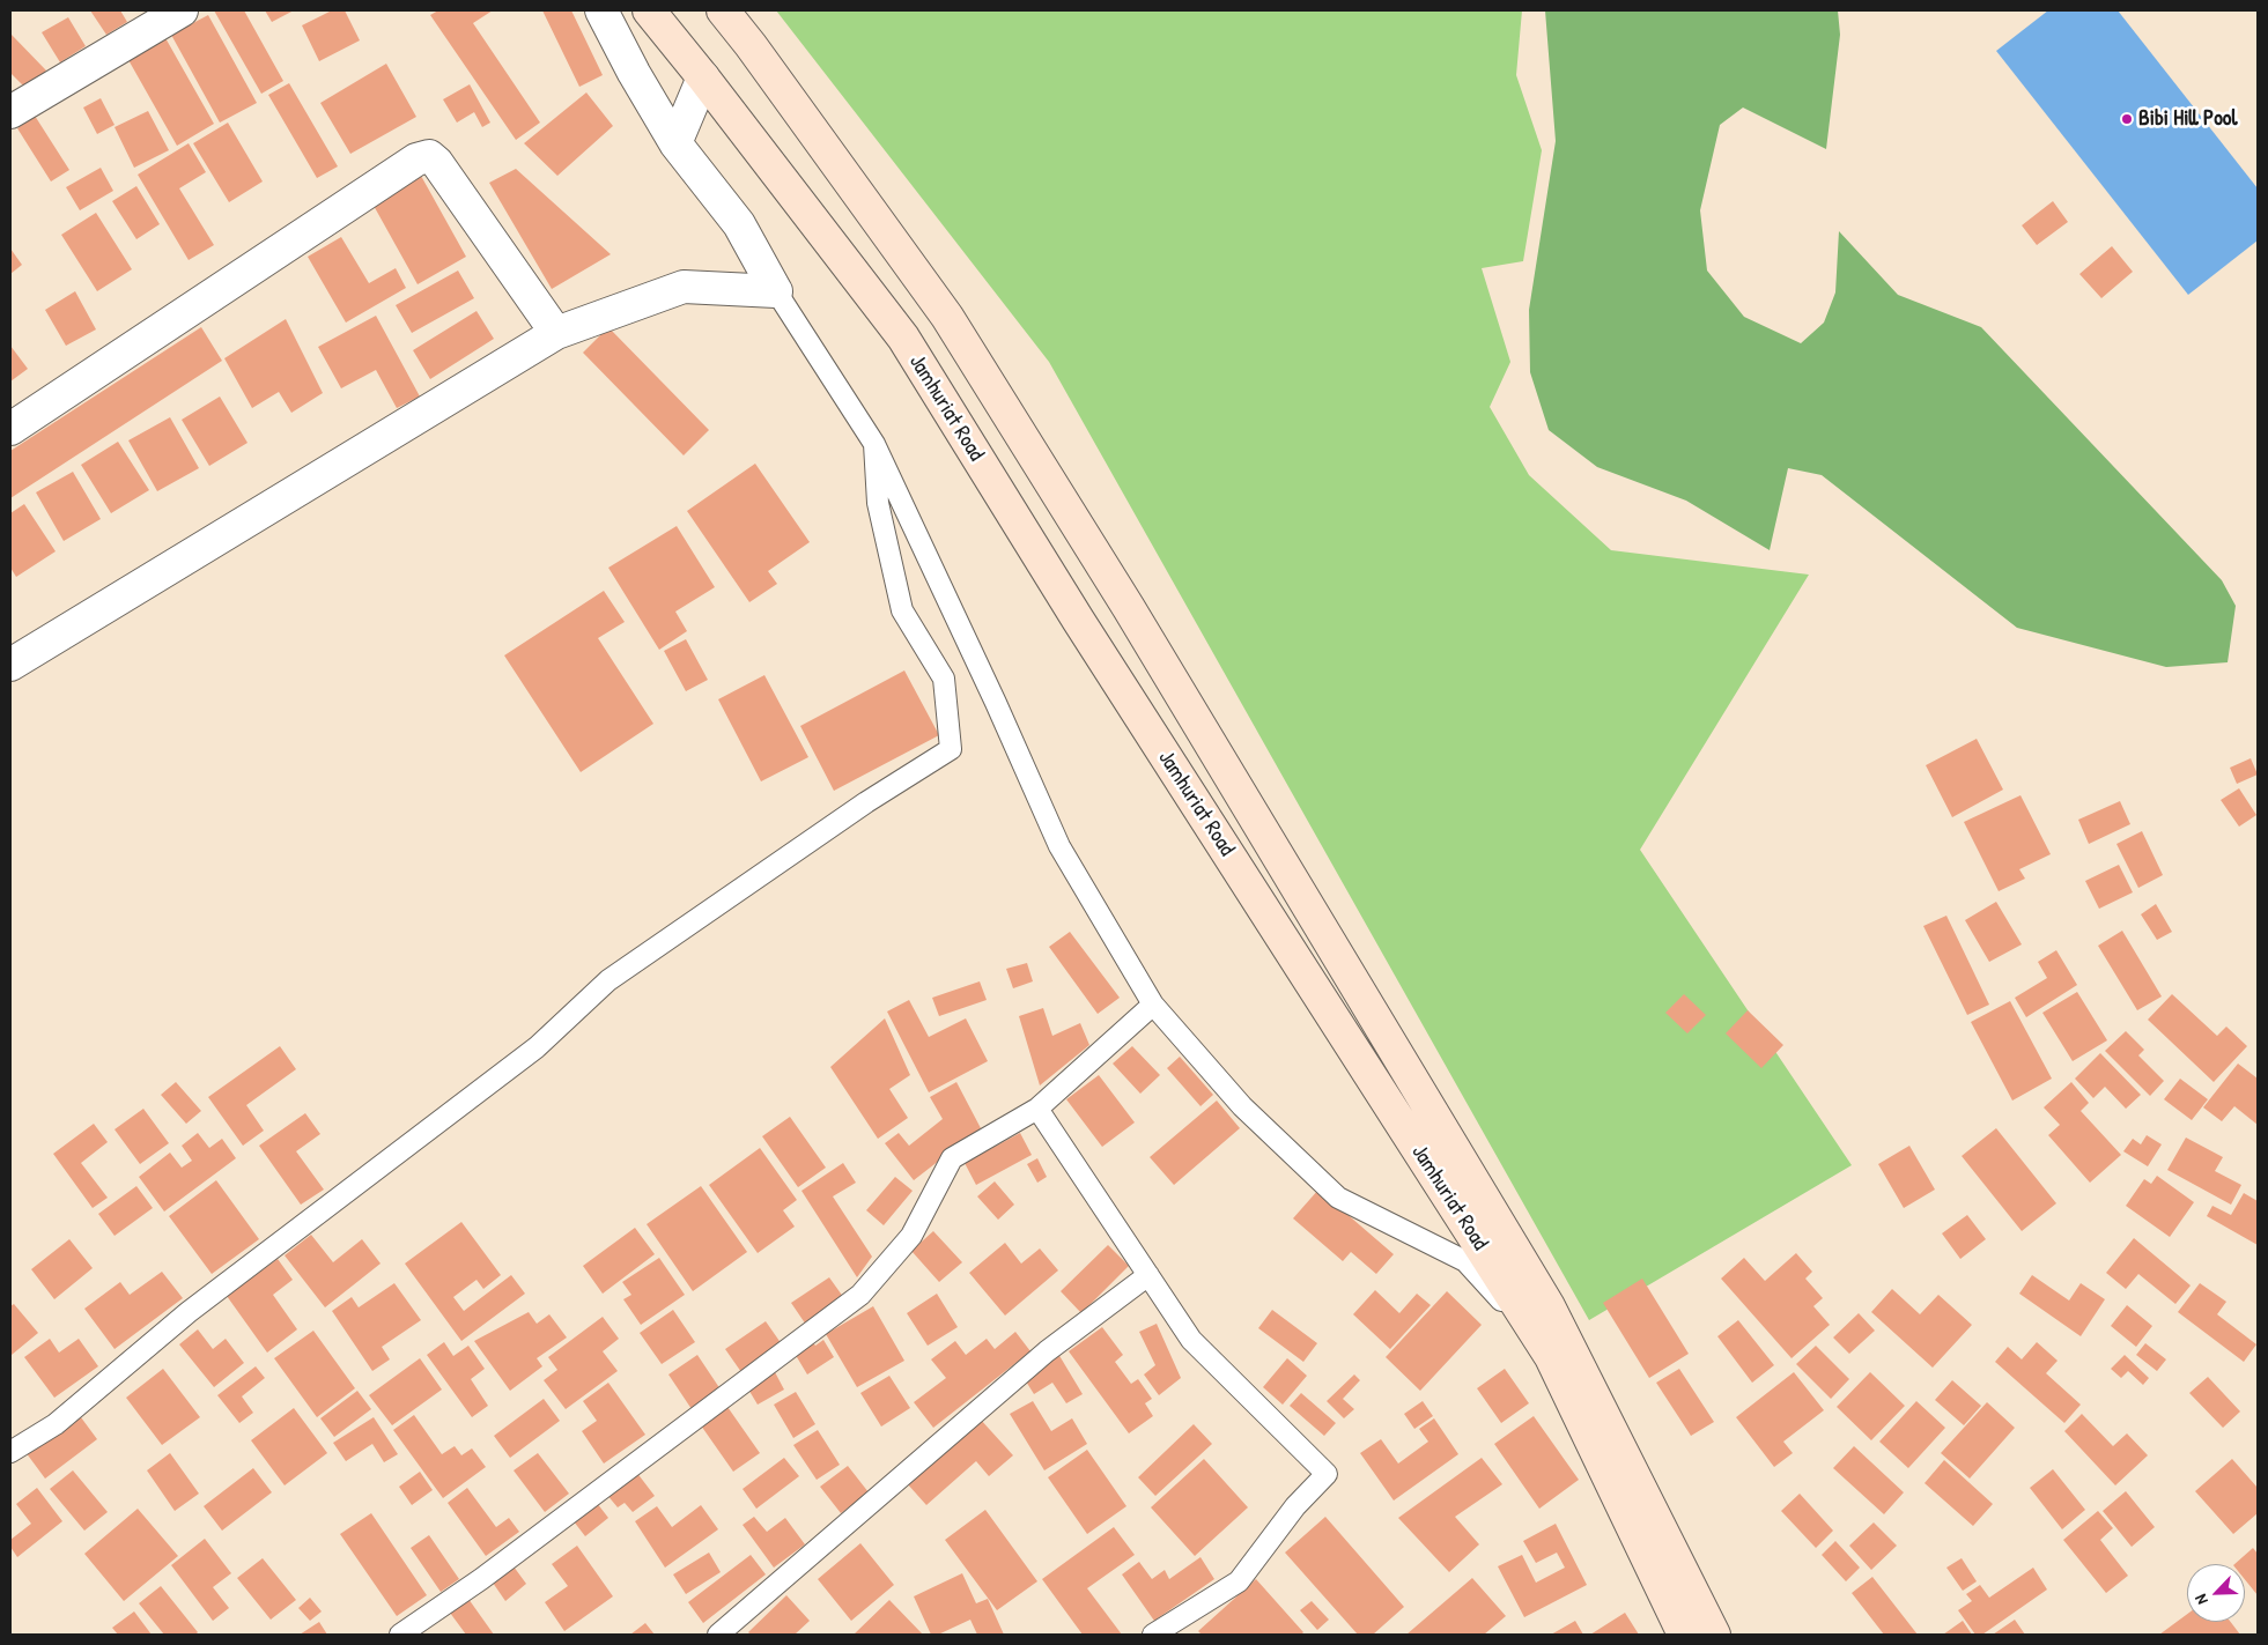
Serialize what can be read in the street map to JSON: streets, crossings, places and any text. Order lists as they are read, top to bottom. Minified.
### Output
{"streets":{"main road":["Jamhuriat Road"]},"places":["Bibi Hill Pool"],"north":"bottom left"}
